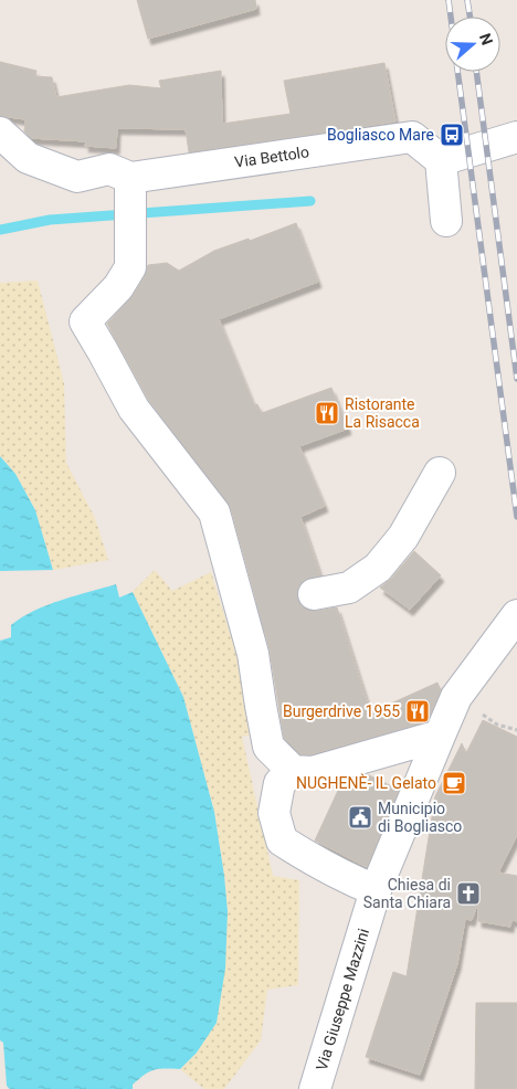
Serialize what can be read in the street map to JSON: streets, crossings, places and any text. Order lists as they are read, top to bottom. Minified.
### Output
{"streets":{"street":["Via Bettolo","Via Giuseppe Mazzini"]},"places":{"bus stop":["Bogliasco Mare"],"restaurant":["Ristorante La Risacca","Burgerdrive 1955"],"cafe":["NUGHENÈ- IL Gelato"],"public building":["Municipio di Bogliasco"],"church":["Chiesa di Santa Chiara"]},"north":"right"}
